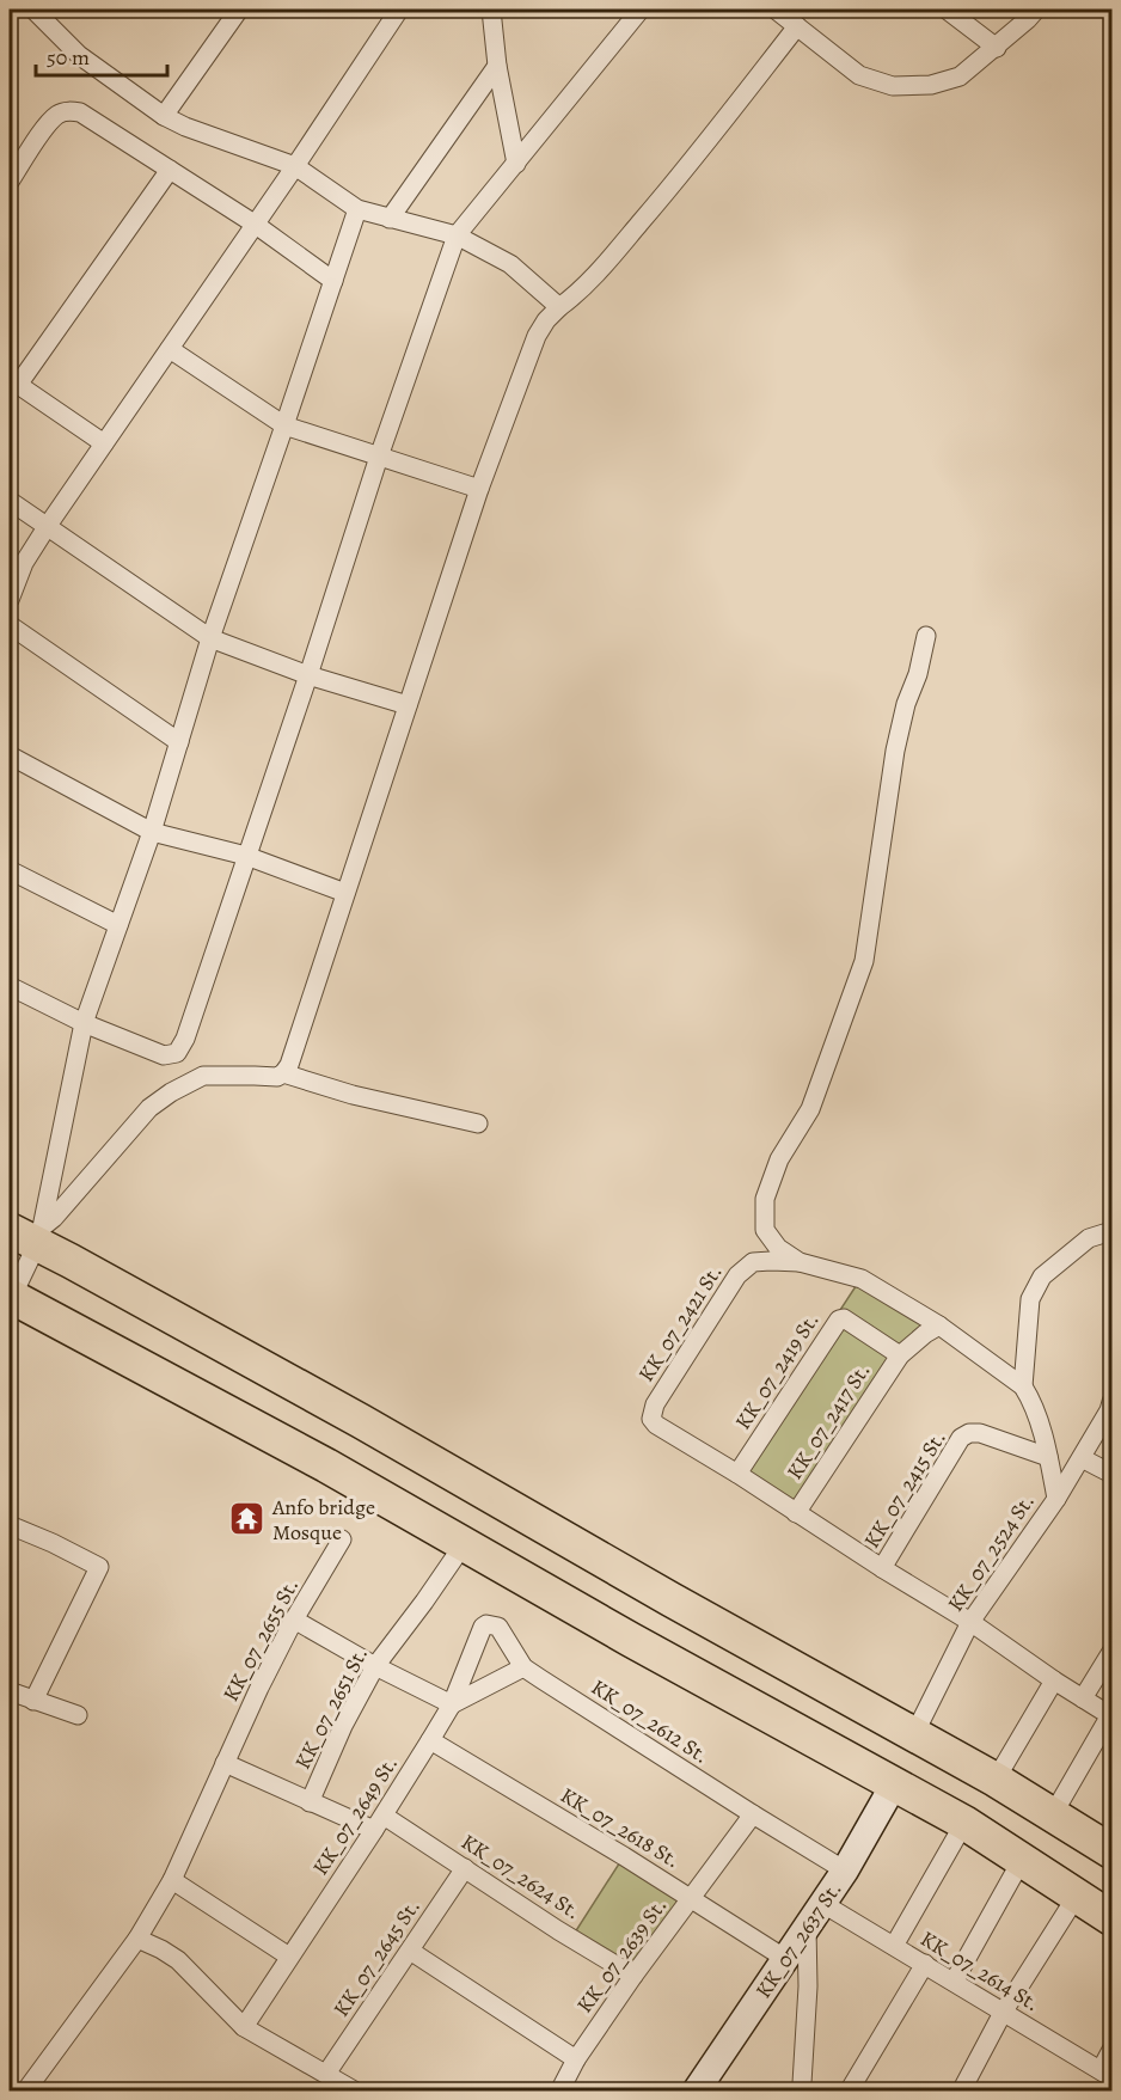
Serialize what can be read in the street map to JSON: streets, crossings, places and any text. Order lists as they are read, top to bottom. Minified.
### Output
{"streets":{"street":["KK_07_2421 St.","KK_07_2419 St.","KK_07_2417 St.","KK_07_2415 St.","KK_07_2524 St.","KK_07_2655 St.","KK_07_2651 St.","KK_07_2612 St.","KK_07_2649 St.","KK_07_2618 St.","KK_07_2624 St.","KK_07_2637 St.","KK_07_2639 St.","KK_07_2645 St.","KK_07_2614 St."]},"crossings":[["KK_07_2421 St.","KK_07_2419 St."],["KK_07_2419 St.","KK_07_2417 St."],["KK_07_2655 St.","KK_07_2624 St."],["KK_07_2651 St.","KK_07_2624 St."],["KK_07_2612 St.","KK_07_2649 St."],["KK_07_2612 St.","KK_07_2637 St."],["KK_07_2612 St.","KK_07_2639 St."],["KK_07_2649 St.","KK_07_2618 St."],["KK_07_2649 St.","KK_07_2624 St."],["KK_07_2618 St.","KK_07_2637 St."],["KK_07_2618 St.","KK_07_2639 St."],["KK_07_2624 St.","KK_07_2639 St."],["KK_07_2624 St.","KK_07_2645 St."],["KK_07_2637 St.","KK_07_2614 St."]],"places":{"temple":["Anfo bridge Mosque"]},"scale_bar":"50 m"}
